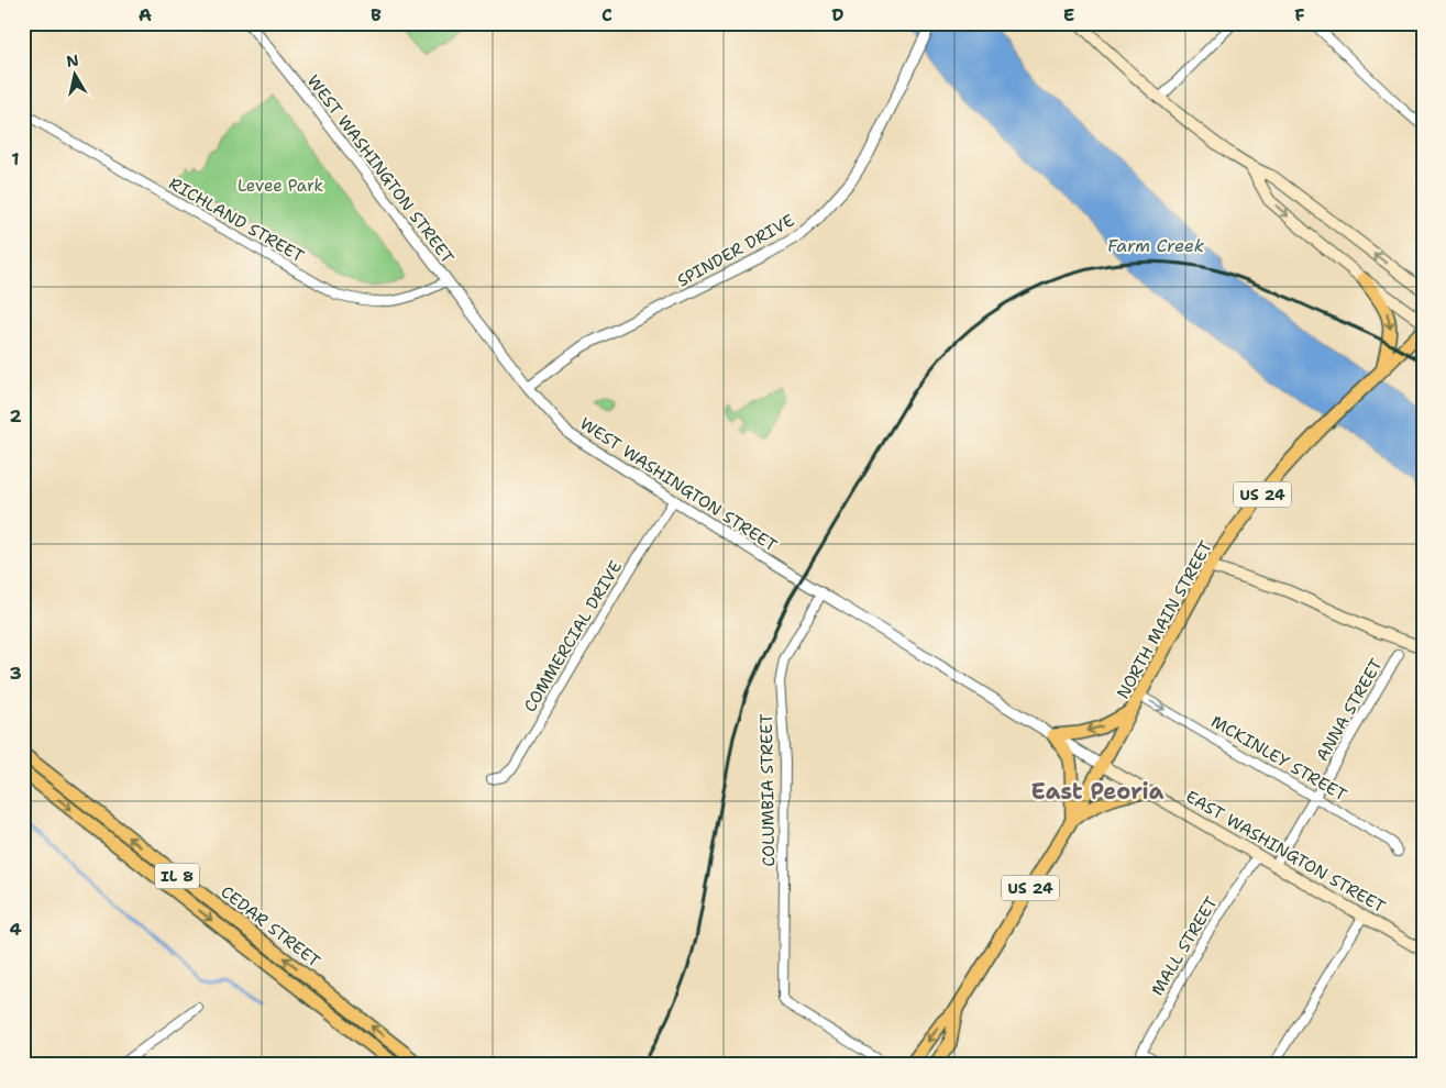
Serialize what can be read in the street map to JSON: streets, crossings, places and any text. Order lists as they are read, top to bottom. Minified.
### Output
{"streets":{"main road":["US 24","NORTH MAIN STREET","EAST WASHINGTON STREET","IL 8","CEDAR STREET"],"street":["WEST WASHINGTON STREET","RICHLAND STREET","SPINDER DRIVE","COMMERCIAL DRIVE","ANNA STREET","MCKINLEY STREET","COLUMBIA STREET","MALL STREET"]},"crossings":[["WEST WASHINGTON STREET","RICHLAND STREET"],["WEST WASHINGTON STREET","SPINDER DRIVE"],["WEST WASHINGTON STREET","US 24"],["WEST WASHINGTON STREET","NORTH MAIN STREET"],["WEST WASHINGTON STREET","COMMERCIAL DRIVE"],["WEST WASHINGTON STREET","COLUMBIA STREET"],["WEST WASHINGTON STREET","EAST WASHINGTON STREET"],["US 24","NORTH MAIN STREET"],["US 24","EAST WASHINGTON STREET"],["NORTH MAIN STREET","MCKINLEY STREET"],["NORTH MAIN STREET","EAST WASHINGTON STREET"],["ANNA STREET","MCKINLEY STREET"],["ANNA STREET","EAST WASHINGTON STREET"],["EAST WASHINGTON STREET","MALL STREET"]],"one_way":["MCKINLEY STREET"],"districts":["East Peoria"],"water":["Farm Creek"],"parks":["Levee Park"],"north":"top","grid":{"columns":["A","B","C","D","E","F"],"rows":["1","2","3","4"]}}
